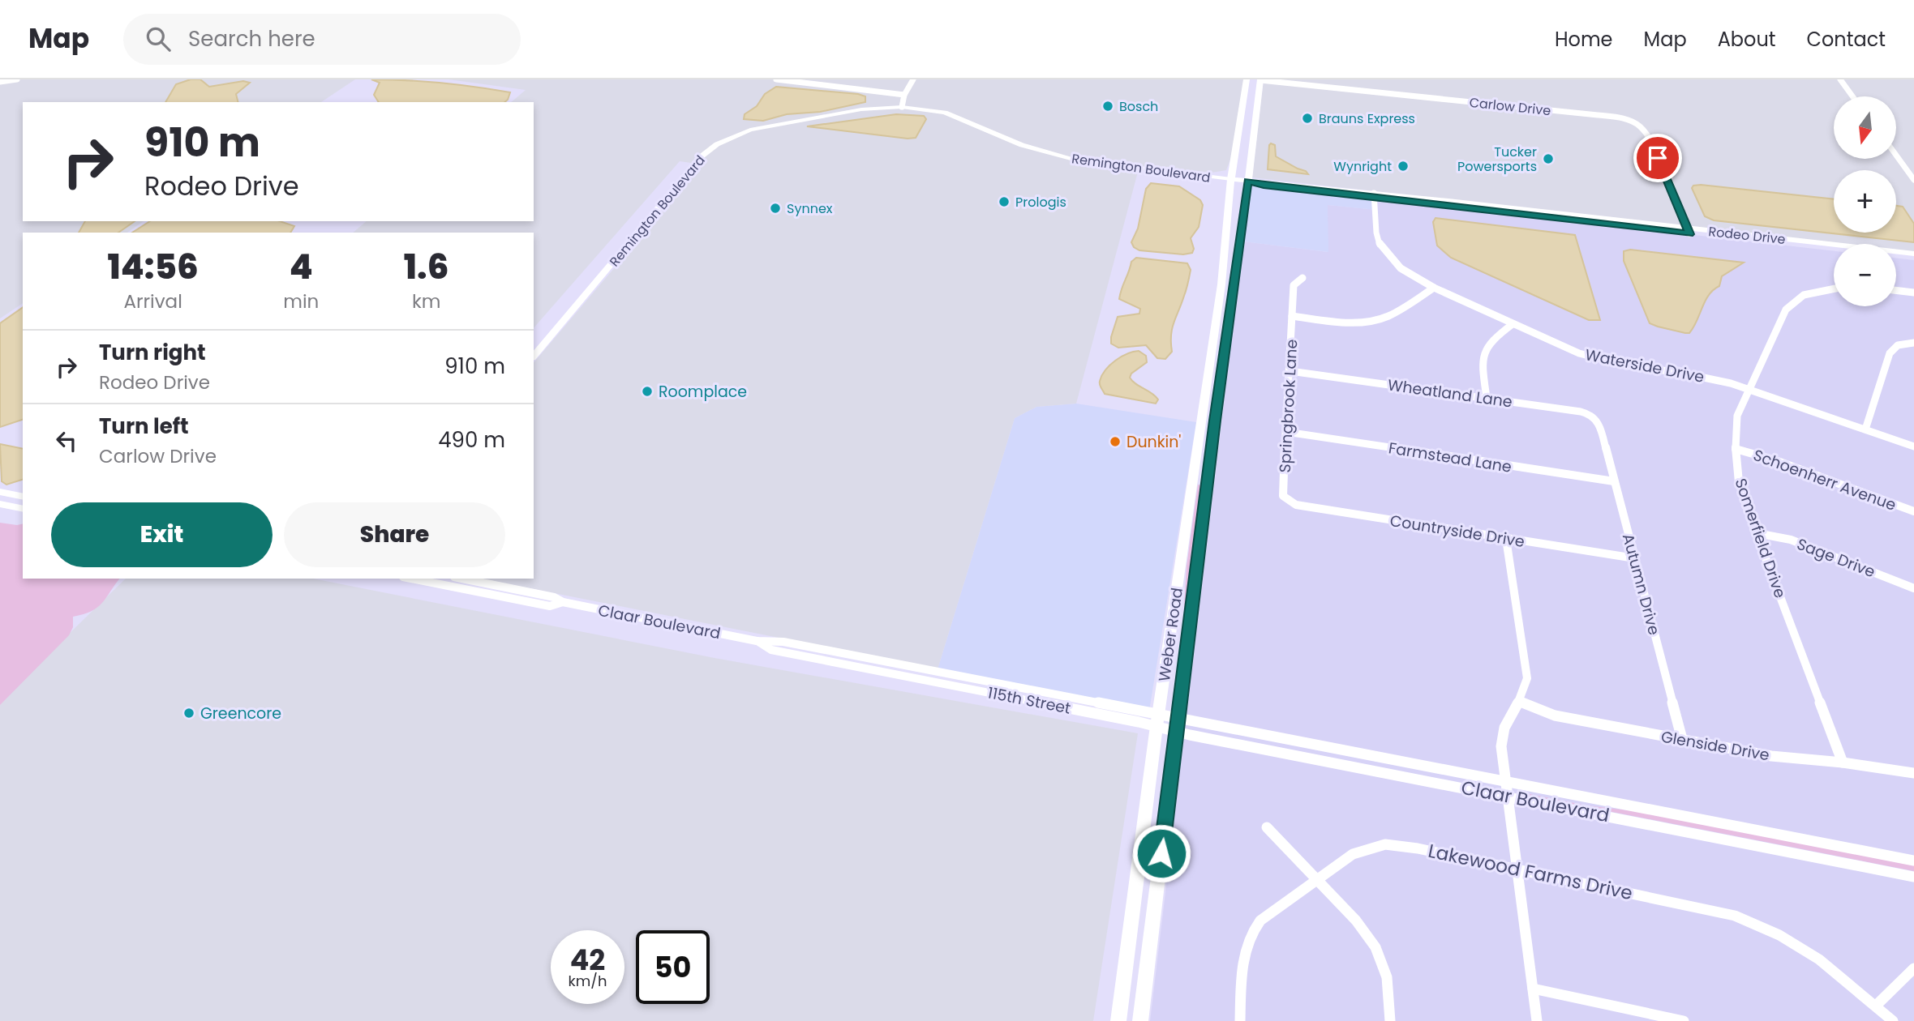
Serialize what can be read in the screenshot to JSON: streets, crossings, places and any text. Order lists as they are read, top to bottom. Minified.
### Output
{"streets":{"main road":["Remington Boulevard","Rodeo Drive","Weber Road"],"street":["Carlow Drive","Waterside Drive","Wheatland Lane","Springbrook Lane","Farmstead Lane","Schoenherr Avenue","Countryside Drive","Somerfield Drive","Sage Drive","Autumn Drive","Claar Boulevard","115th Street","Glenside Drive","Lakewood Farms Drive"]},"crossings":[["Carlow Drive","Rodeo Drive"],["Carlow Drive","Weber Road"],["Remington Boulevard","Rodeo Drive"],["Remington Boulevard","Weber Road"],["Rodeo Drive","Waterside Drive"],["Rodeo Drive","Weber Road"],["Waterside Drive","Somerfield Drive"],["Wheatland Lane","Springbrook Lane"],["Wheatland Lane","Autumn Drive"],["Springbrook Lane","Farmstead Lane"],["Springbrook Lane","Countryside Drive"],["Farmstead Lane","Autumn Drive"],["Schoenherr Avenue","Somerfield Drive"],["Countryside Drive","Autumn Drive"],["Somerfield Drive","Sage Drive"],["Somerfield Drive","Glenside Drive"],["Autumn Drive","Glenside Drive"],["Claar Boulevard","Weber Road"],["Claar Boulevard","115th Street"],["Weber Road","115th Street"]],"places":["Bosch","Brauns Express","Tucker Powersports","Wynright","Prologis","Synnex","Roomplace","Dunkin'","Greencore"],"north":"bottom","page":{"header":"Map","search":"Search here","nav":["Home","Map","About","Contact"],"map_buttons":["+","−"],"turn":["910 m","Rodeo Drive"],"eta":["14:56","Arrival","4","min","1.6","km"],"list":[{"name":"Turn right","note":"Rodeo Drive","value":"910 m"},{"name":"Turn left","note":"Carlow Drive","value":"490 m"}],"buttons":["Exit","Share"],"speed":"42 km/h","limit":"50"}}
